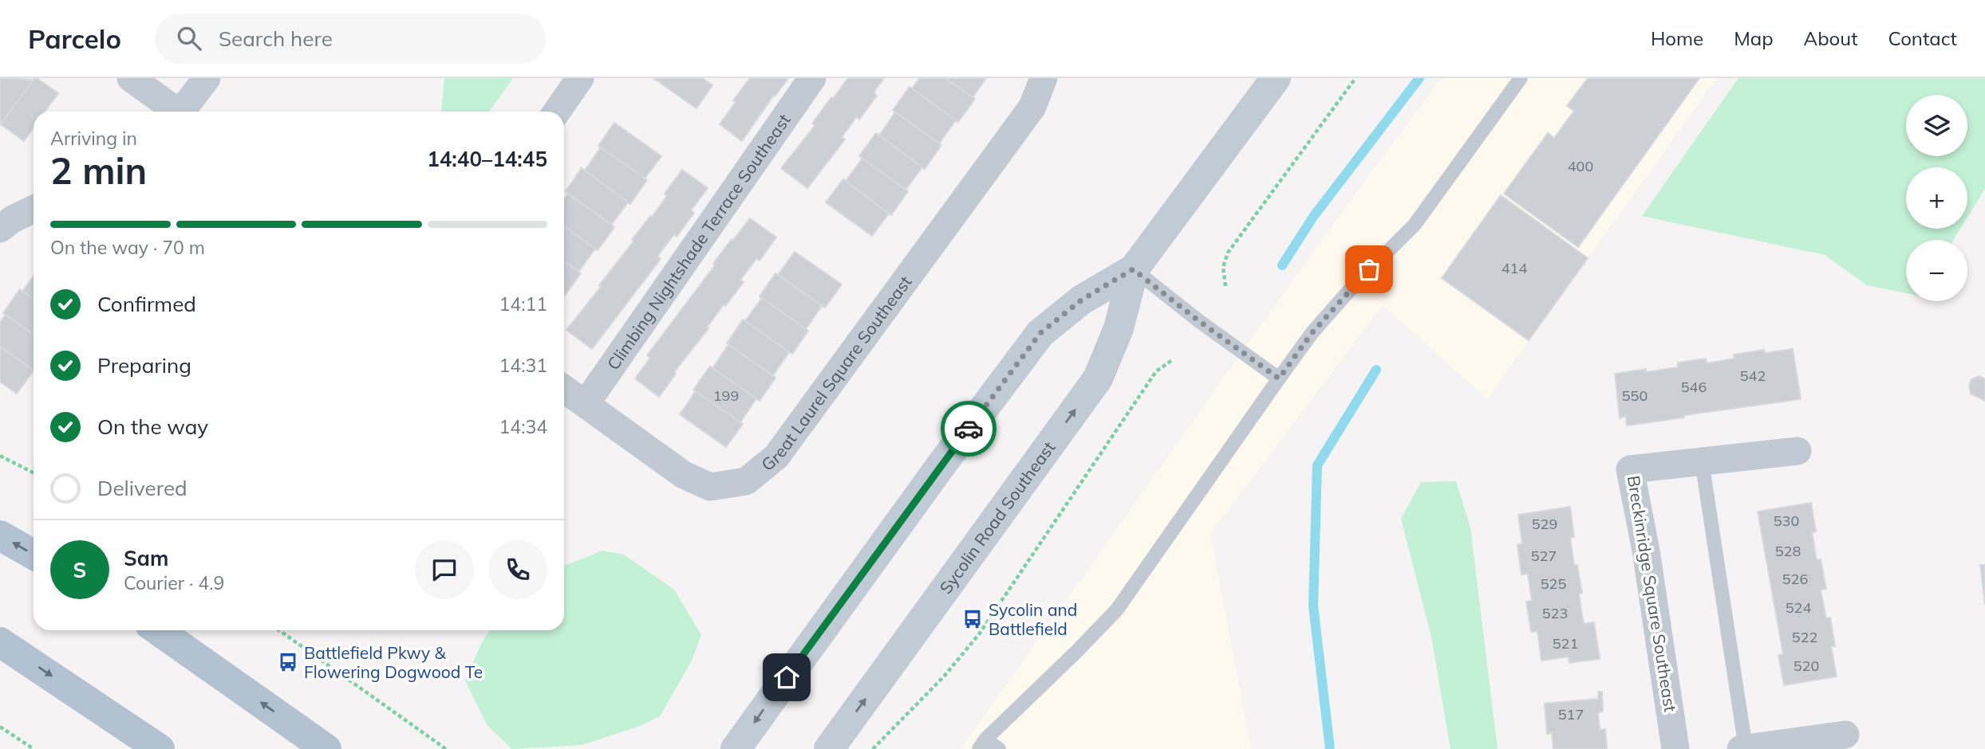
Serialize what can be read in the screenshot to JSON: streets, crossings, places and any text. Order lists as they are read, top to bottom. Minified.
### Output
{"streets":{"main road":["Sycolin Road Southeast"],"street":["Climbing Nightshade Terrace Southeast","Great Laurel Square Southeast","Breckinridge Square Southeast"]},"crossings":[["Climbing Nightshade Terrace Southeast","Great Laurel Square Southeast"]],"places":{"bus stop":["Sycolin and Battlefield","Battlefield Pkwy & Flowering Dogwood Te"]},"house_numbers":["400","414","542","546","199","550","530","529","528","527","526","525","524","523","522","521","520","517"],"page":{"header":"Parcelo","search":"Search here","nav":["Home","Map","About","Contact"],"map_buttons":["+","−"],"heading":["2 min","Arriving in","14:40–14:45"],"panel":["Sam","Courier · 4.9"],"bar":"On the way · 70 m","list":[["Confirmed","14:11"],["Preparing","14:31"],["On the way","14:34"],"Delivered"],"round":"S"}}
